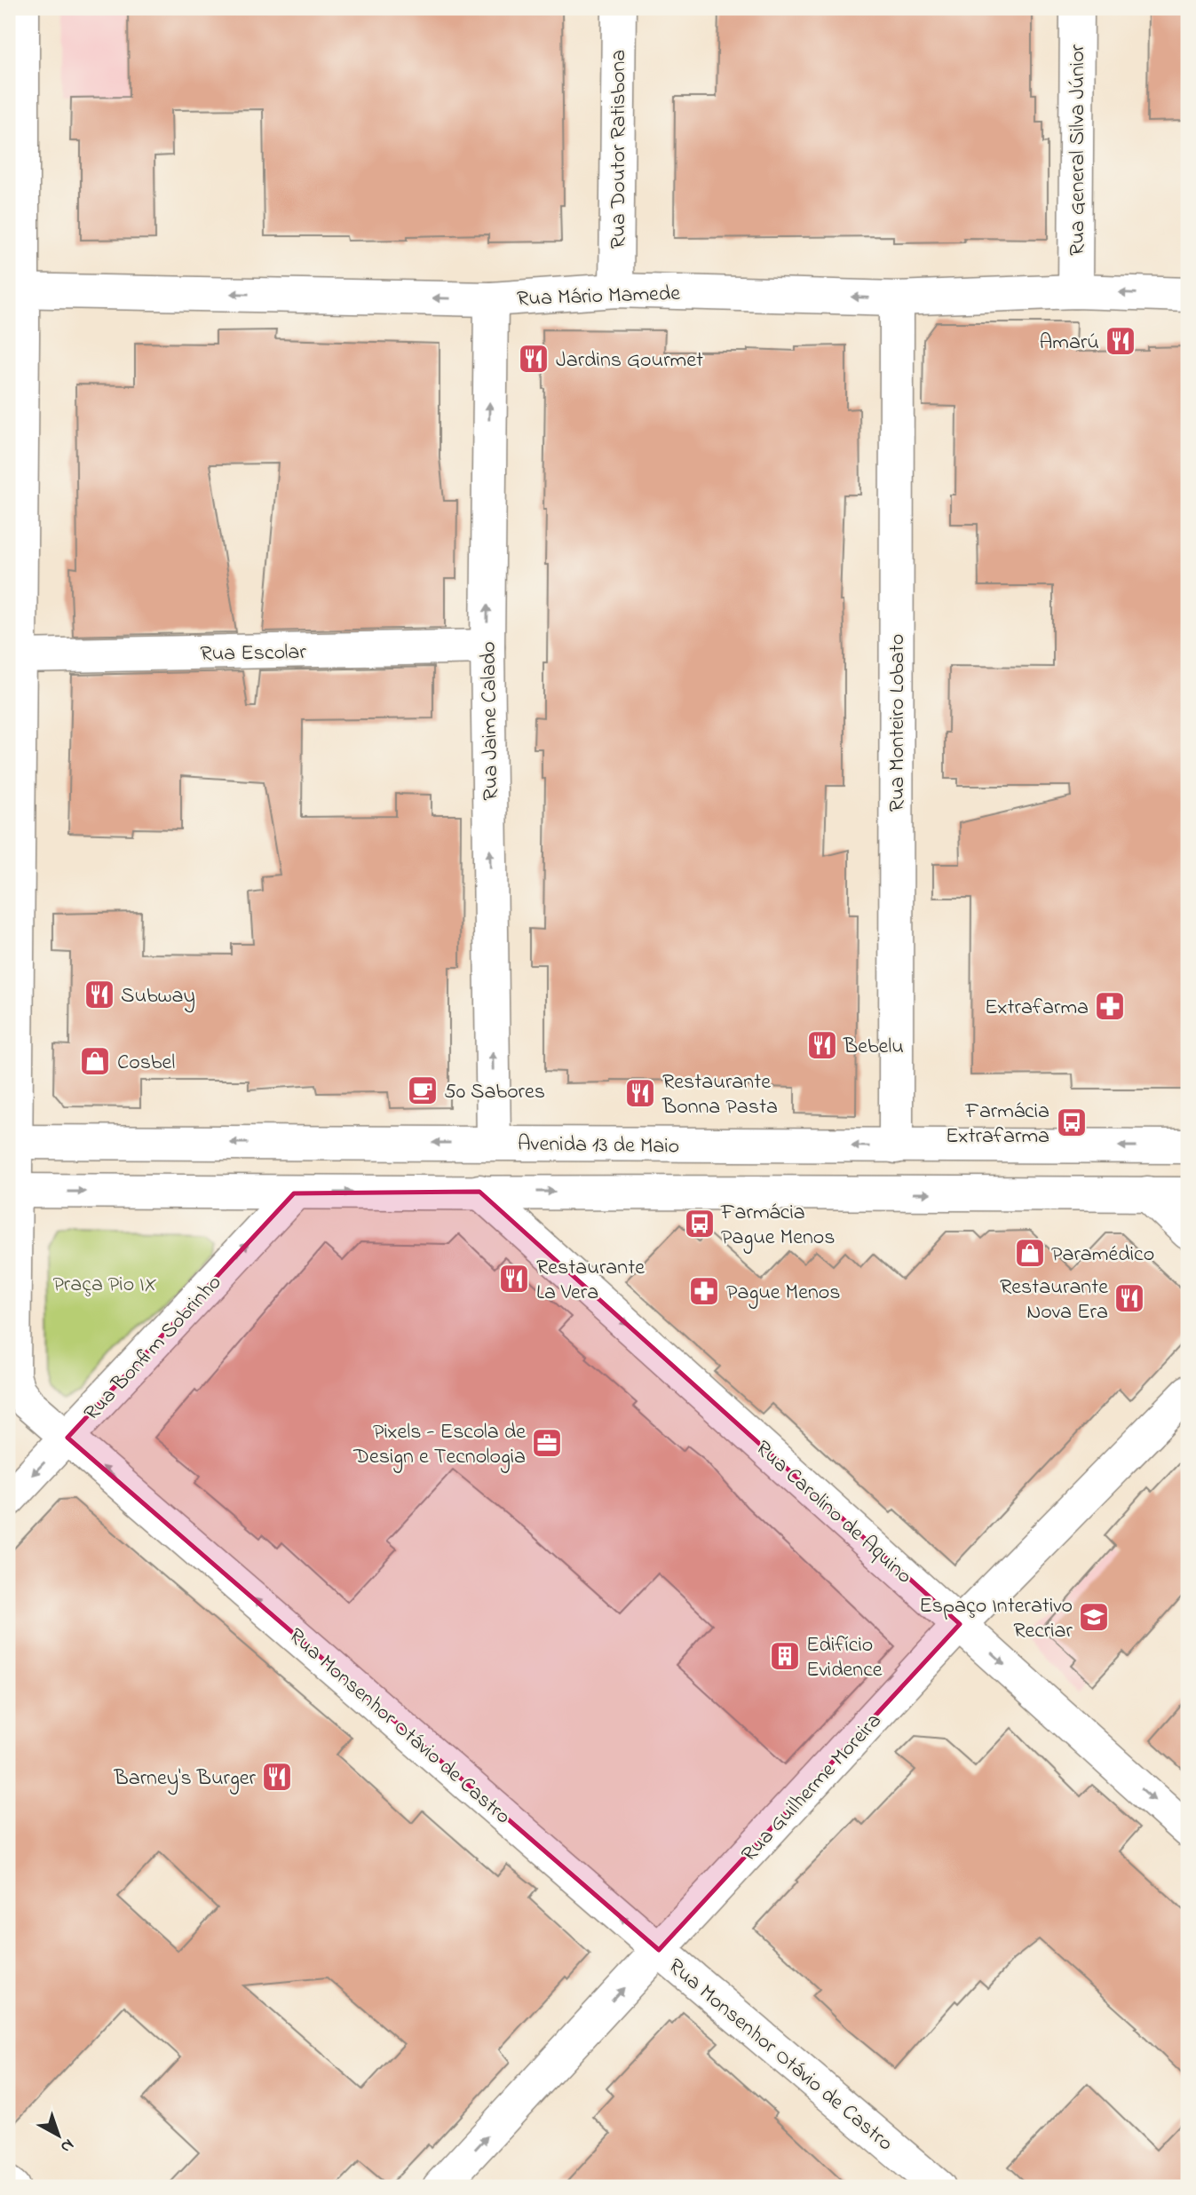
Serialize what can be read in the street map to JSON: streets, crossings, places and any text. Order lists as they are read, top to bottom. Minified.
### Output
{"streets":{"street":["Rua Doutor Ratisbona","Rua General Silva Júnior","Rua Mário Mamede","Rua Escolar","Rua Jaime Calado","Rua Monteiro Lobato","Avenida 13 de Maio","Rua Bonfim Sobrinho","Rua Carolino de Aquino","Rua Monsenhor Otávio de Castro","Rua Guilherme Moreira"]},"crossings":[["Rua Doutor Ratisbona","Rua Mário Mamede"],["Rua General Silva Júnior","Rua Mário Mamede"],["Rua Mário Mamede","Rua Jaime Calado"],["Rua Mário Mamede","Rua Monteiro Lobato"],["Rua Mário Mamede","Rua Monsenhor Otávio de Castro"],["Rua Escolar","Rua Jaime Calado"],["Rua Escolar","Rua Monsenhor Otávio de Castro"],["Rua Jaime Calado","Avenida 13 de Maio"],["Rua Monteiro Lobato","Avenida 13 de Maio"],["Avenida 13 de Maio","Rua Monsenhor Otávio de Castro"],["Rua Bonfim Sobrinho","Rua Monsenhor Otávio de Castro"],["Rua Carolino de Aquino","Rua Guilherme Moreira"],["Rua Monsenhor Otávio de Castro","Rua Guilherme Moreira"]],"one_way":["Rua Mário Mamede","Rua Jaime Calado","Rua Carolino de Aquino"],"parks":["Praça Pio IX"],"places":{"restaurant":["Amarú","Jardins Gourmet","Subway","Bebelu","Restaurante Bonna Pasta","Restaurante La Vera","Restaurante Nova Era","Barney's Burger"],"pharmacy":["Extrafarma","Pague Menos"],"shop":["Cosbel","Paramédico"],"cafe":["50 Sabores"],"bus stop":["Farmácia Extrafarma","Farmácia Pague Menos"],"office":["Pixels - Escola de Design e Tecnologia"],"school or university":["Espaço Interativo Recriar"],"building":["Edifício Evidence"]},"north":"bottom right"}
